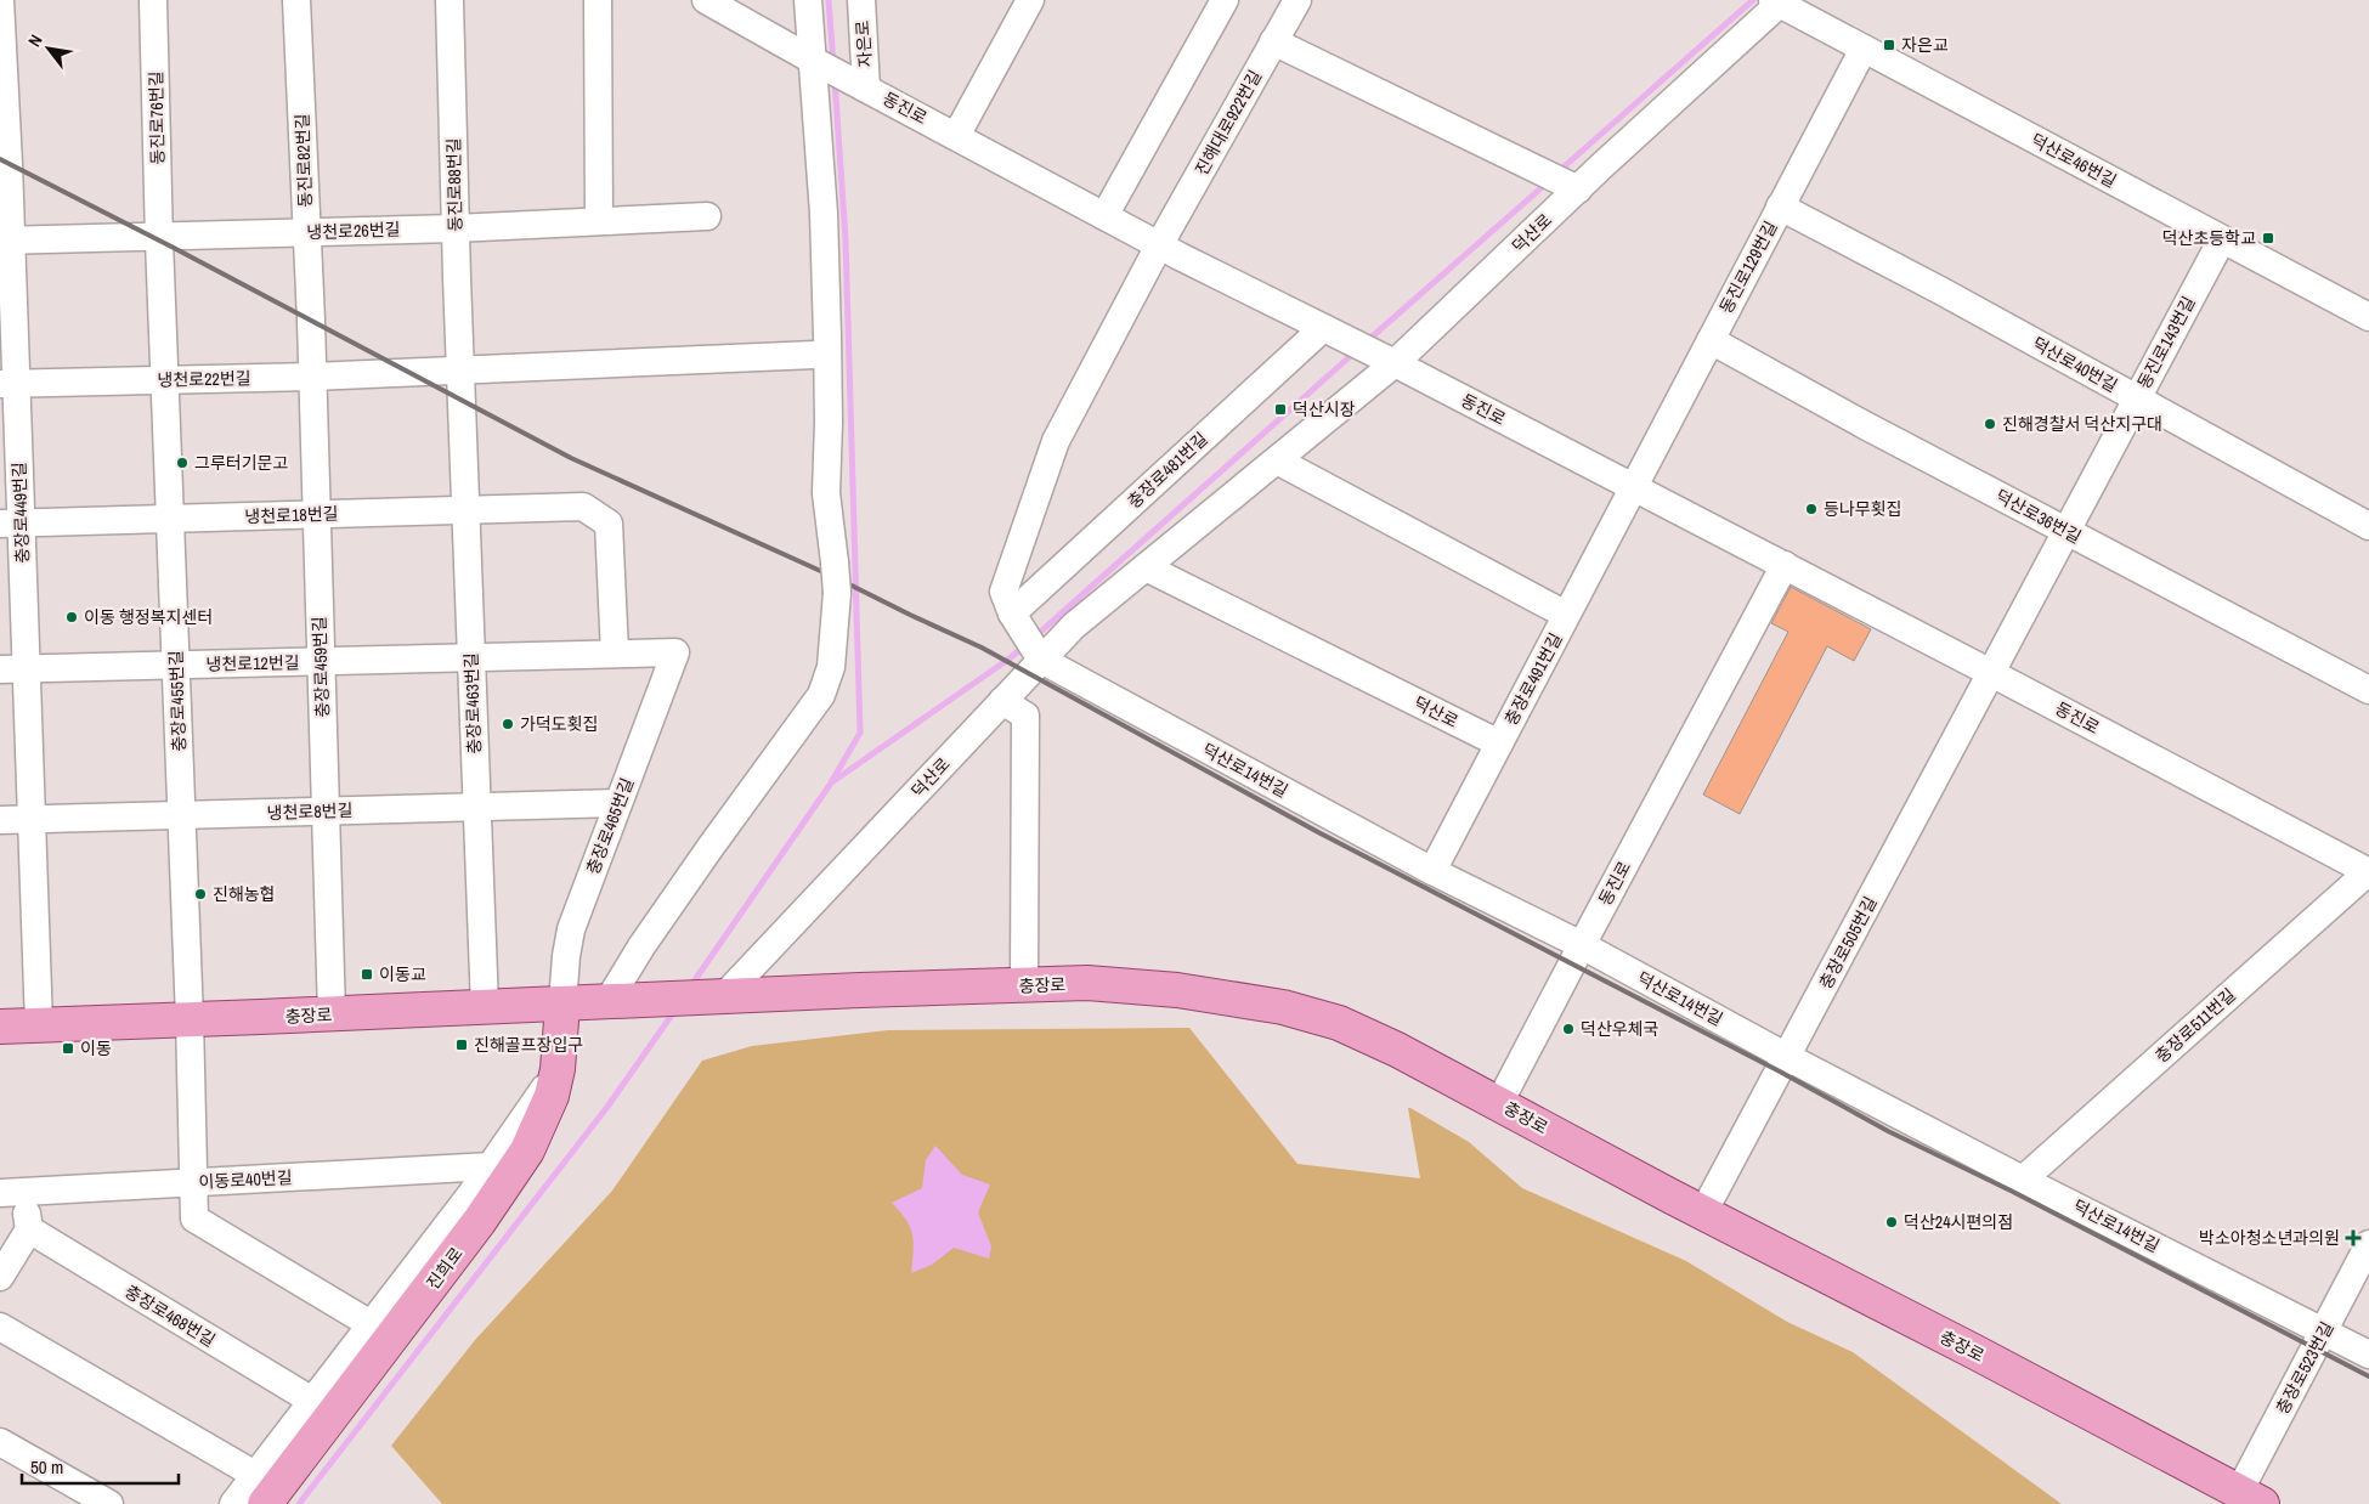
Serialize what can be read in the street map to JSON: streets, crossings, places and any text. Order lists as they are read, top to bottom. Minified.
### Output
{"streets":{"main road":["충장로","진희로"],"street":["자은로","동진로","동진로76번길","진해대로922번길","동진로82번길","덕산로46번길","동진로88번길","냉천로26번길","덕산로","동진로129번길","동진로143번길","덕산로40번길","냉천로22번길","충장로481번길","충장로449번길","냉천로18번길","덕산로36번길","냉천로12번길","충장로459번길","충장로491번길","충장로455번길","충장로463번길","덕산로14번길","냉천로8번길","충장로465번길","충장로505번길","충장로511번길","이동로40번길","충장로468번길","충장로523번길"]},"crossings":[["자은로","동진로"],["동진로","진해대로922번길"],["동진로","덕산로"],["동진로","동진로129번길"],["동진로","동진로143번길"],["동진로","충장로481번길"],["동진로","충장로491번길"],["동진로","덕산로14번길"],["동진로","충장로505번길"],["동진로","충장로"],["동진로","충장로511번길"],["동진로76번길","냉천로26번길"],["동진로76번길","충장로455번길"],["동진로82번길","냉천로26번길"],["동진로82번길","충장로459번길"],["덕산로46번길","덕산로"],["덕산로46번길","동진로129번길"],["덕산로46번길","동진로143번길"],["동진로88번길","냉천로26번길"],["동진로88번길","냉천로22번길"],["동진로88번길","충장로463번길"],["냉천로26번길","충장로449번길"],["냉천로26번길","충장로455번길"],["덕산로","충장로491번길"],["덕산로","덕산로14번길"],["덕산로","충장로"],["동진로129번길","덕산로40번길"],["동진로129번길","덕산로36번길"],["동진로129번길","충장로491번길"],["동진로143번길","덕산로40번길"],["동진로143번길","덕산로36번길"],["동진로143번길","충장로505번길"],["냉천로22번길","충장로449번길"],["냉천로22번길","충장로459번길"],["냉천로22번길","충장로455번길"],["충장로449번길","냉천로18번길"],["충장로449번길","냉천로12번길"],["충장로449번길","냉천로8번길"],["충장로449번길","충장로"],["냉천로18번길","냉천로12번길"],["냉천로18번길","충장로459번길"],["냉천로18번길","충장로455번길"],["냉천로18번길","충장로463번길"],["냉천로12번길","충장로459번길"],["냉천로12번길","충장로455번길"],["냉천로12번길","충장로463번길"],["냉천로12번길","충장로465번길"],["충장로459번길","냉천로8번길"],["충장로459번길","충장로"],["충장로491번길","덕산로14번길"],["충장로455번길","냉천로8번길"],["충장로455번길","충장로"],["충장로455번길","이동로40번길"],["충장로463번길","냉천로8번길"],["충장로463번길","충장로"],["덕산로14번길","충장로505번길"],["덕산로14번길","충장로511번길"],["덕산로14번길","충장로523번길"],["냉천로8번길","충장로465번길"],["충장로465번길","충장로"],["충장로465번길","진희로"],["충장로505번길","충장로"],["충장로","진희로"],["충장로","충장로523번길"]],"places":{"transit":["자은교","덕산초등학교","덕산시장","이동교","진해골프장입구","이동"],"other":["진해경찰서 덕산지구대","그루터기문고","등나무횟집","이동 행정복지센터","가덕도횟집","진해농협","덕산우체국","덕산24시편의점"],"health":["박소아청소년과의원"]},"scale_bar":"50 m","north":"top left"}
